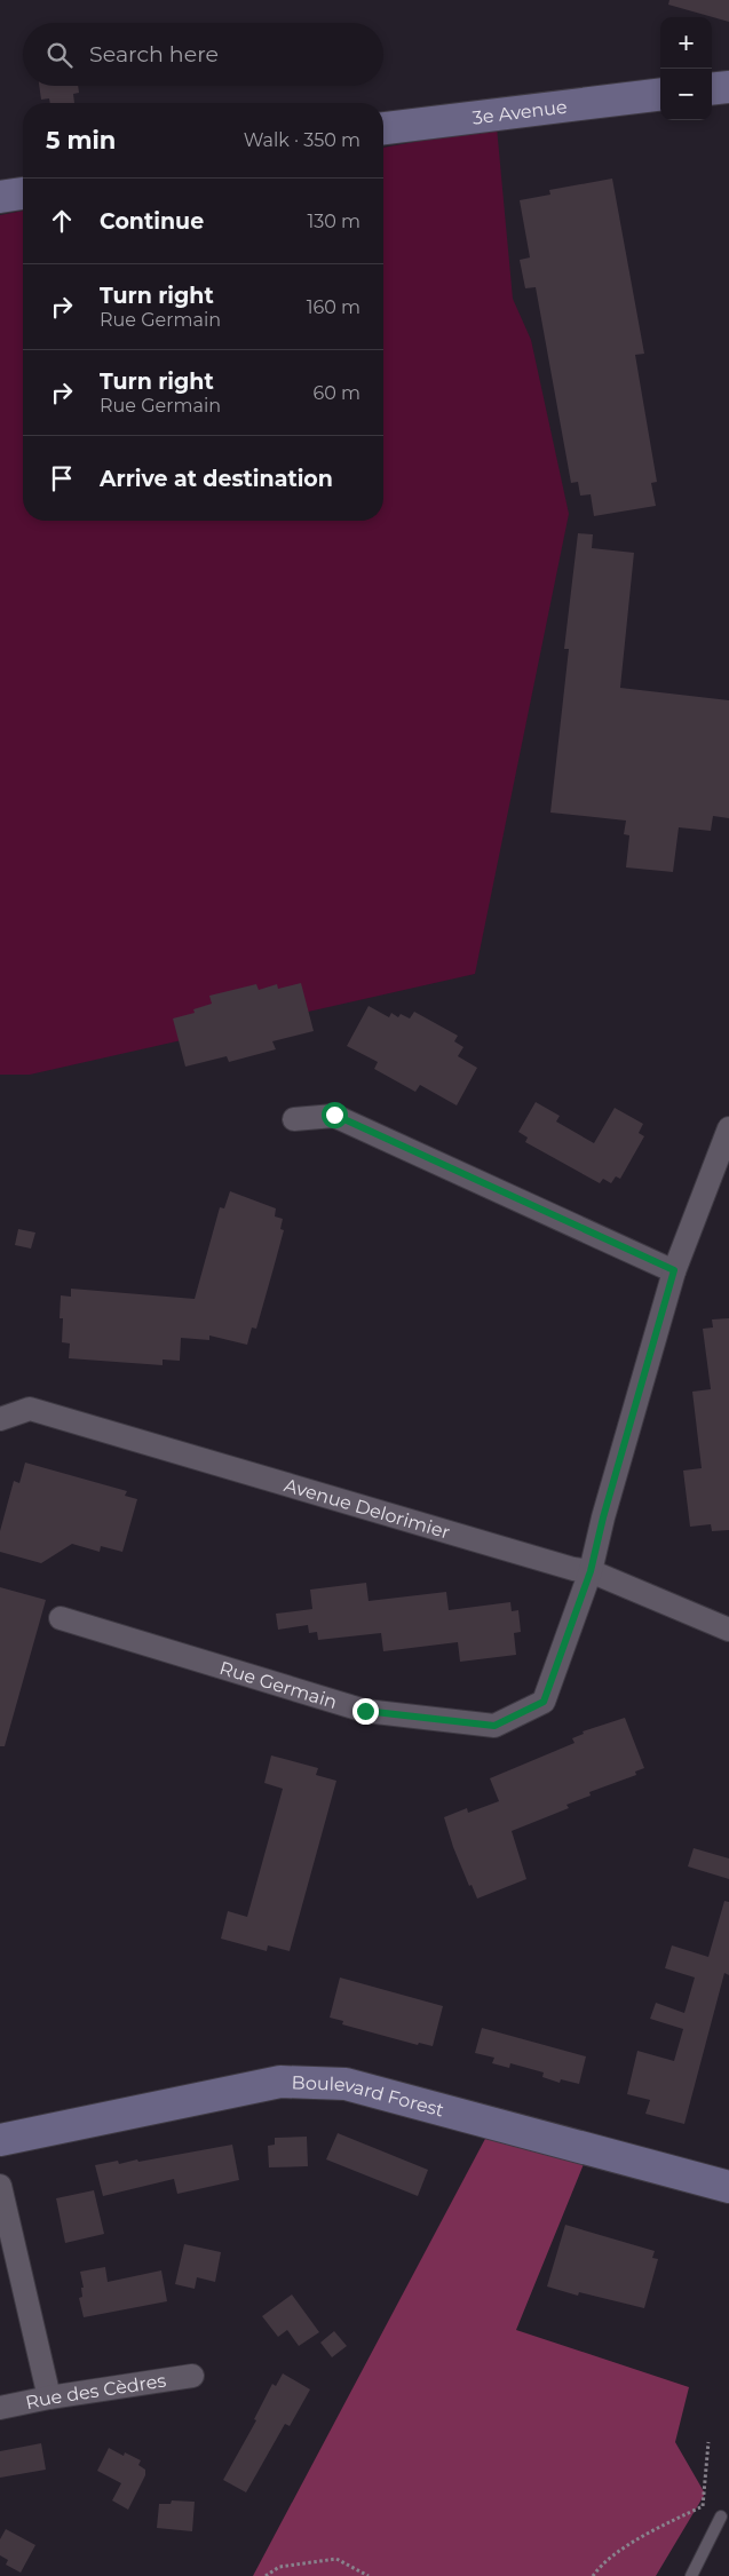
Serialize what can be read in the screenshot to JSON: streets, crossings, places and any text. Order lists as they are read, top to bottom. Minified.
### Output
{"streets":{"street":["3e Avenue","Avenue Delorimier","Rue Germain","Boulevard Forest","Rue des Cèdres"]},"crossings":[["Avenue Delorimier","Rue Germain"]],"page":{"map_buttons":["+","−"],"search":"Search here","heading":["5 min","Walk · 350 m"],"list":[["Continue","130 m"],["Turn right","Rue Germain","160 m"],["Turn right","Rue Germain","60 m"],"Arrive at destination"]}}
